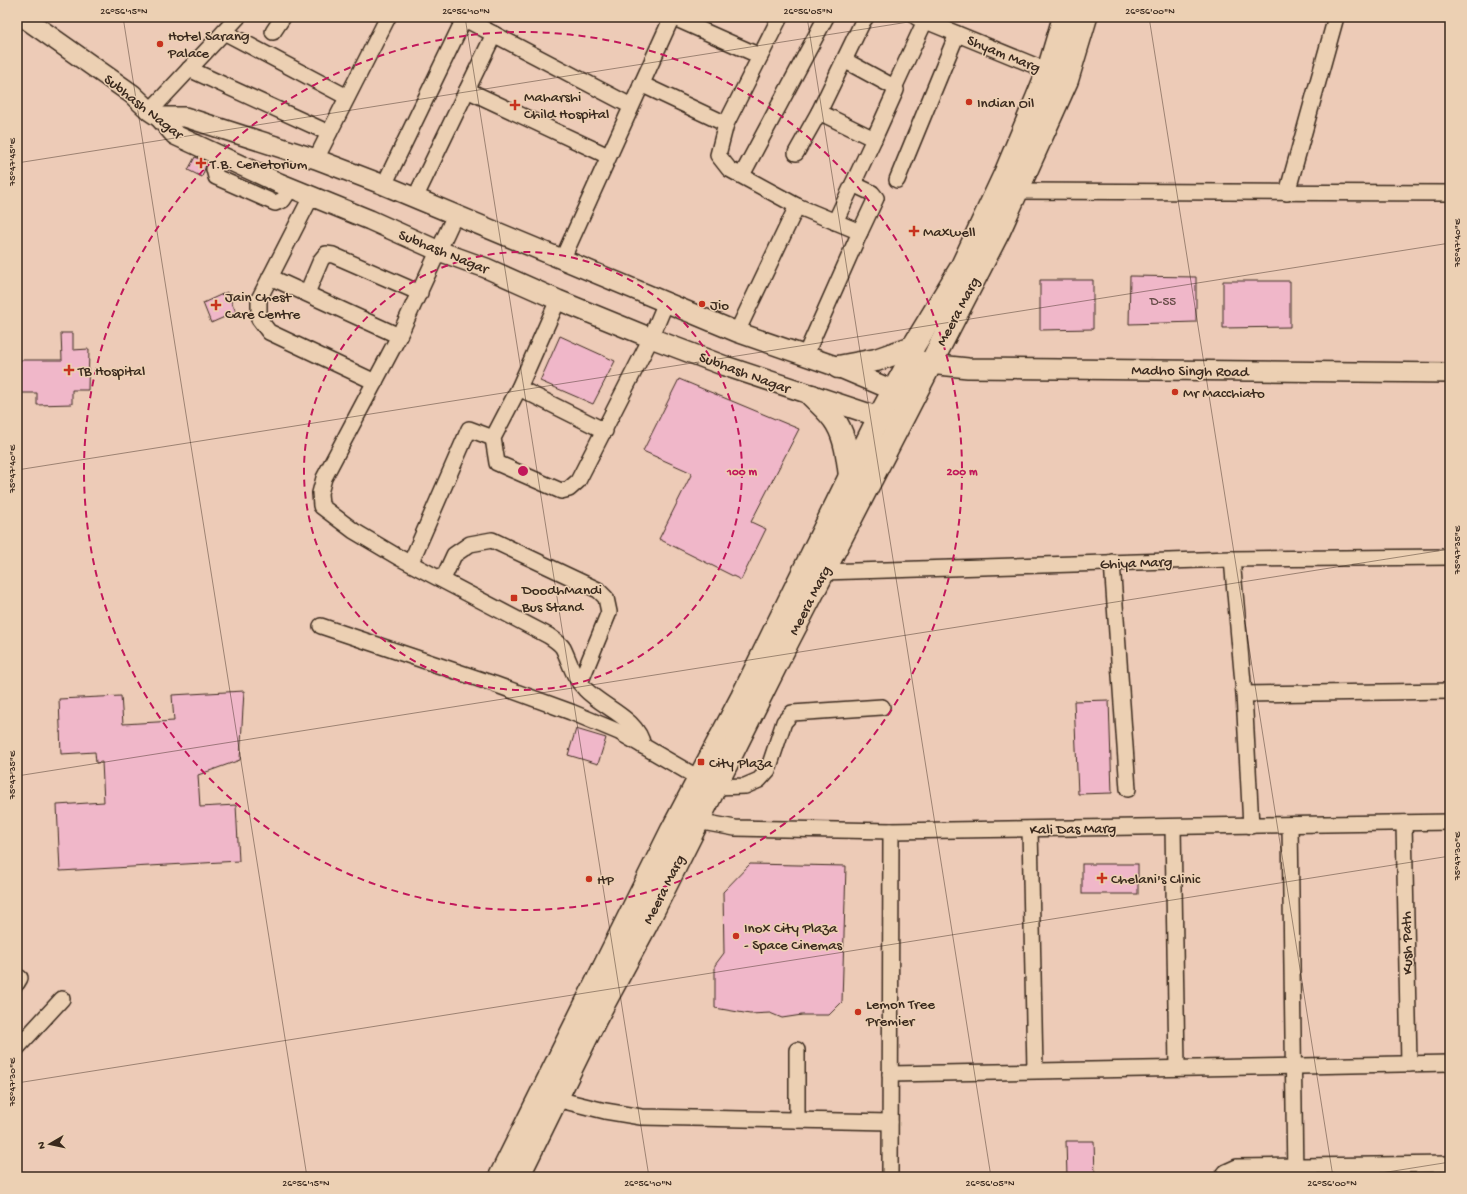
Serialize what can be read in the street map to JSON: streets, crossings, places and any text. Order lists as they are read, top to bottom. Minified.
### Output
{"streets":{"main road":["Meera Marg"],"street":["Shyam Marg","Subhash Nagar","Madho Singh Road","Ghiya Marg","Kali Das Marg","Kush Path"]},"crossings":[["Shyam Marg","Meera Marg"],["Subhash Nagar","Meera Marg"],["Meera Marg","Madho Singh Road"],["Meera Marg","Ghiya Marg"],["Meera Marg","Kali Das Marg"],["Kali Das Marg","Kush Path"]],"places":{"other":["Hotel Sarang Palace","Indian Oil","Jio","Mr Macchiato","HP","Inox City Plaza - Space Cinemas","Lemon Tree Premier"],"health":["Maharshi Child Hospital","T.B. Cenetorium","Maxwell","Jain Chest Care Centre","TB Hospital","Chelani's Clinic"],"transit":["DoodhMandi Bus Stand","City Plaza"]},"house_numbers":["D-55"],"north":"left","coordinates":["26°56'15\"N","26°56'10\"N","26°56'05\"N","26°56'00\"N","75°47'45\"E","75°47'40\"E","75°47'35\"E","75°47'30\"E"],"rings":["100 m","200 m"]}
